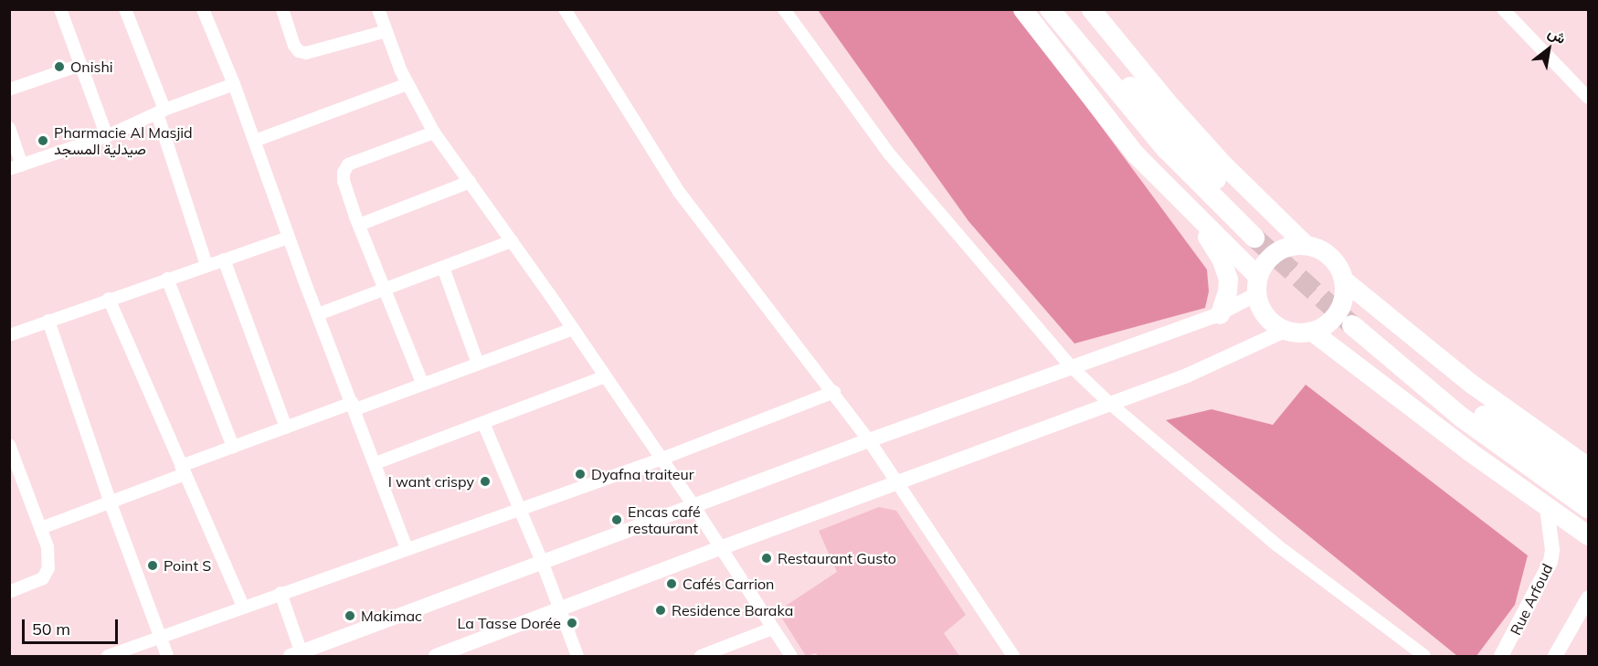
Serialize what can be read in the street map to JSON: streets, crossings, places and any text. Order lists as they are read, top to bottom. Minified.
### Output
{"streets":{"street":["Rue Arfoud"]},"places":["Onishi","Pharmacie Al Masjid صيدلية المسجد","Dyafna traiteur","I want crispy","Encas café restaurant","Restaurant Gusto","Point S","Cafés Carrion","Residence Baraka","Makimac","La Tasse Dorée"],"scale_bar":"50 m","north":"top right"}
